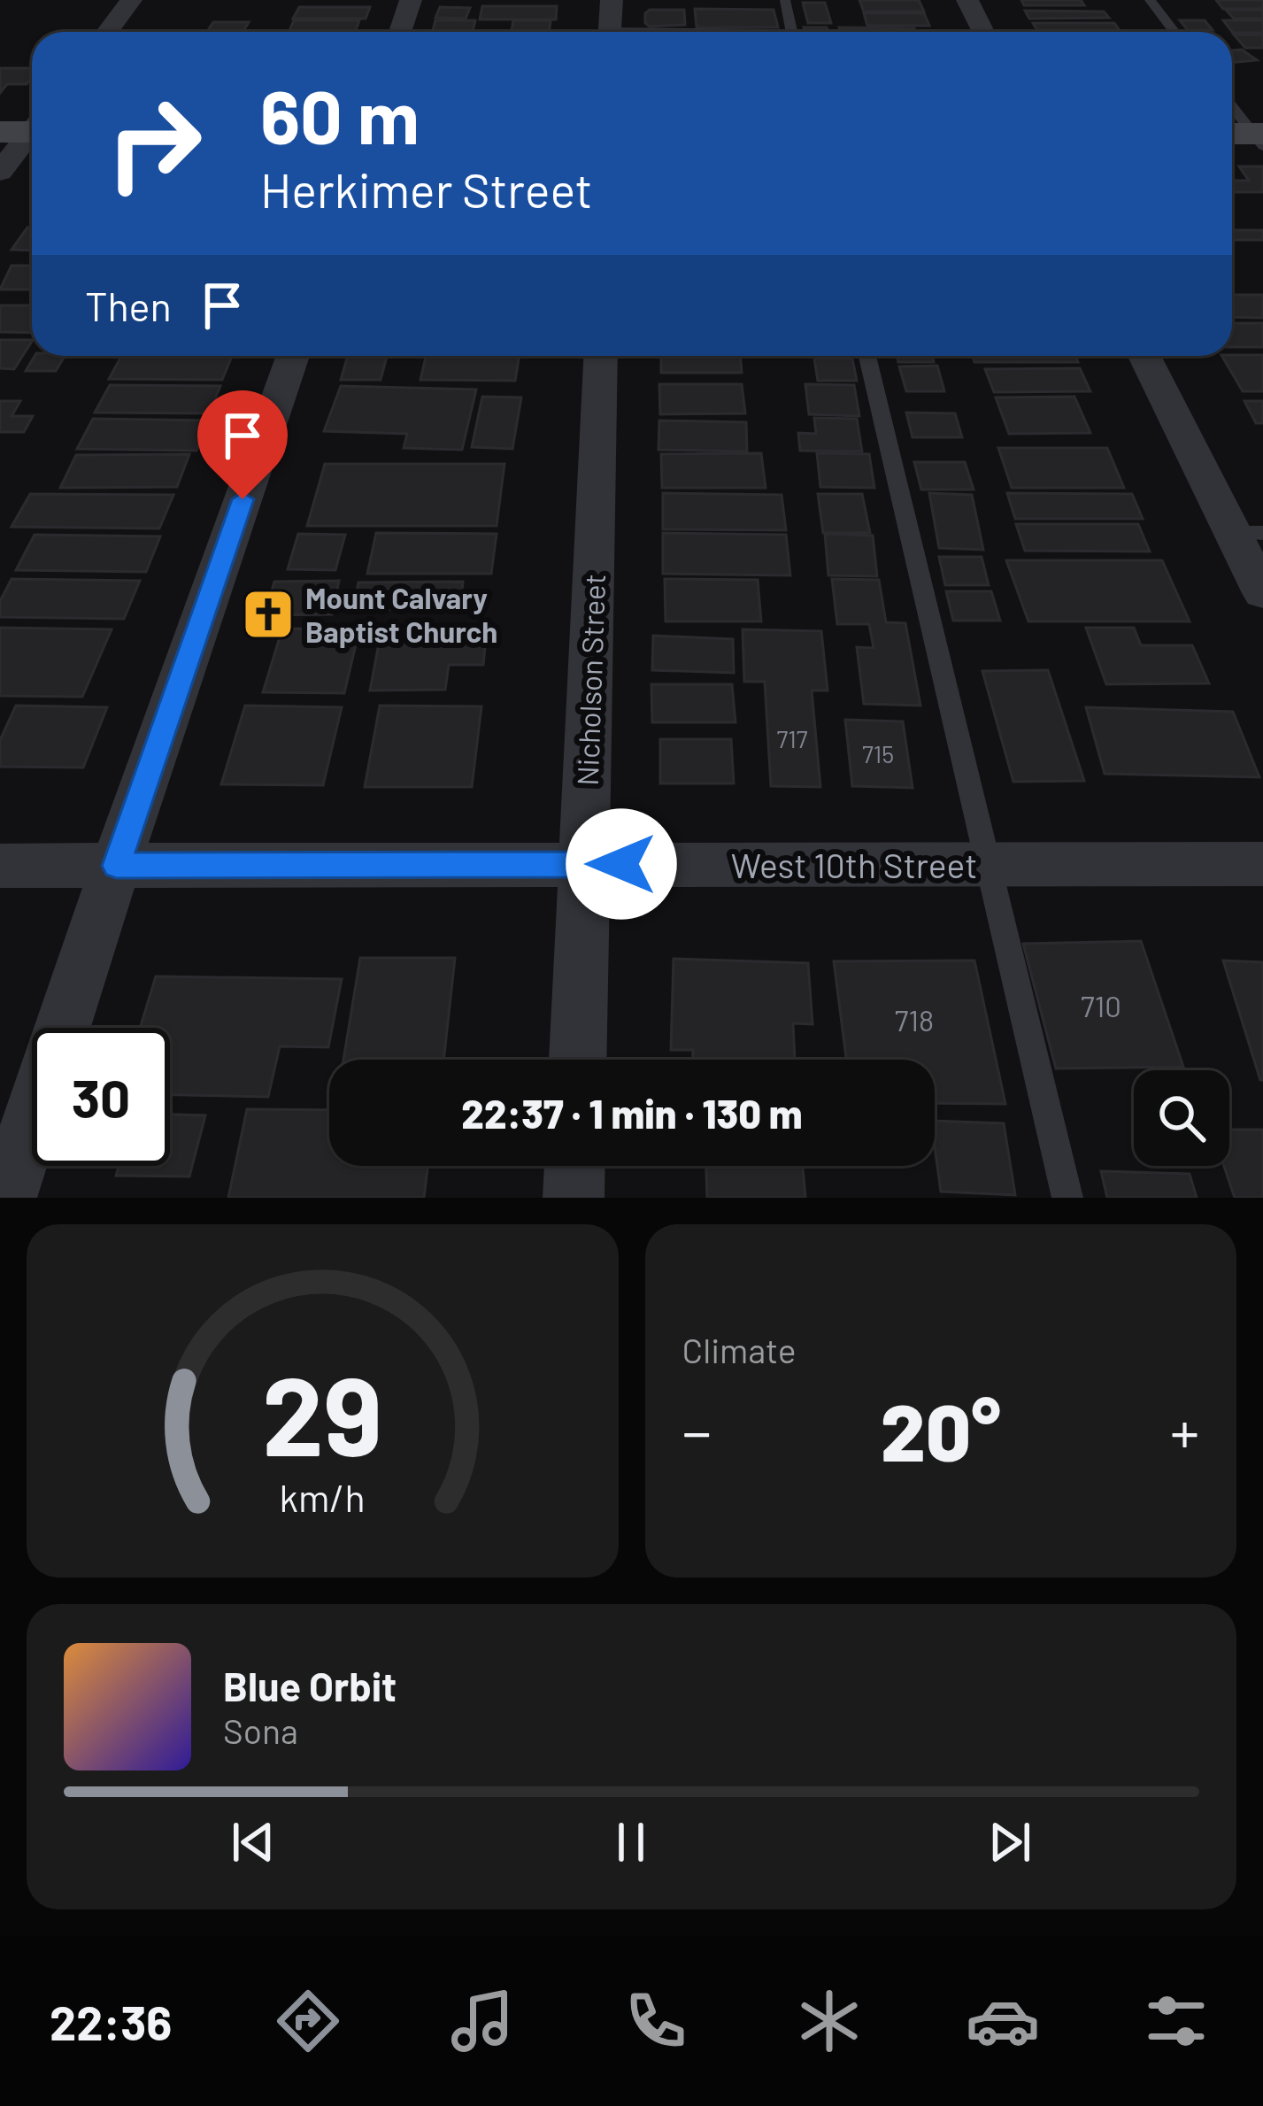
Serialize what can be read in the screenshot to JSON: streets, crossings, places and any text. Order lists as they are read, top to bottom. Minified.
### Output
{"streets":{"street":["Nicholson Street","West 10th Street"]},"crossings":[["Nicholson Street","West 10th Street"]],"places":{"church":["Mount Calvary Baptist Church"]},"house_numbers":["717","715","710","718"],"page":{"turn":["60 m","Herkimer Street"],"then":"Then","limit":"30","trip":"22:37 · 1 min · 130 m","tile":"Climate","heat":["−","20°","+"],"song":["Blue Orbit","Sona"],"tabs":"22:36","gauge":["29","km/h"]}}
